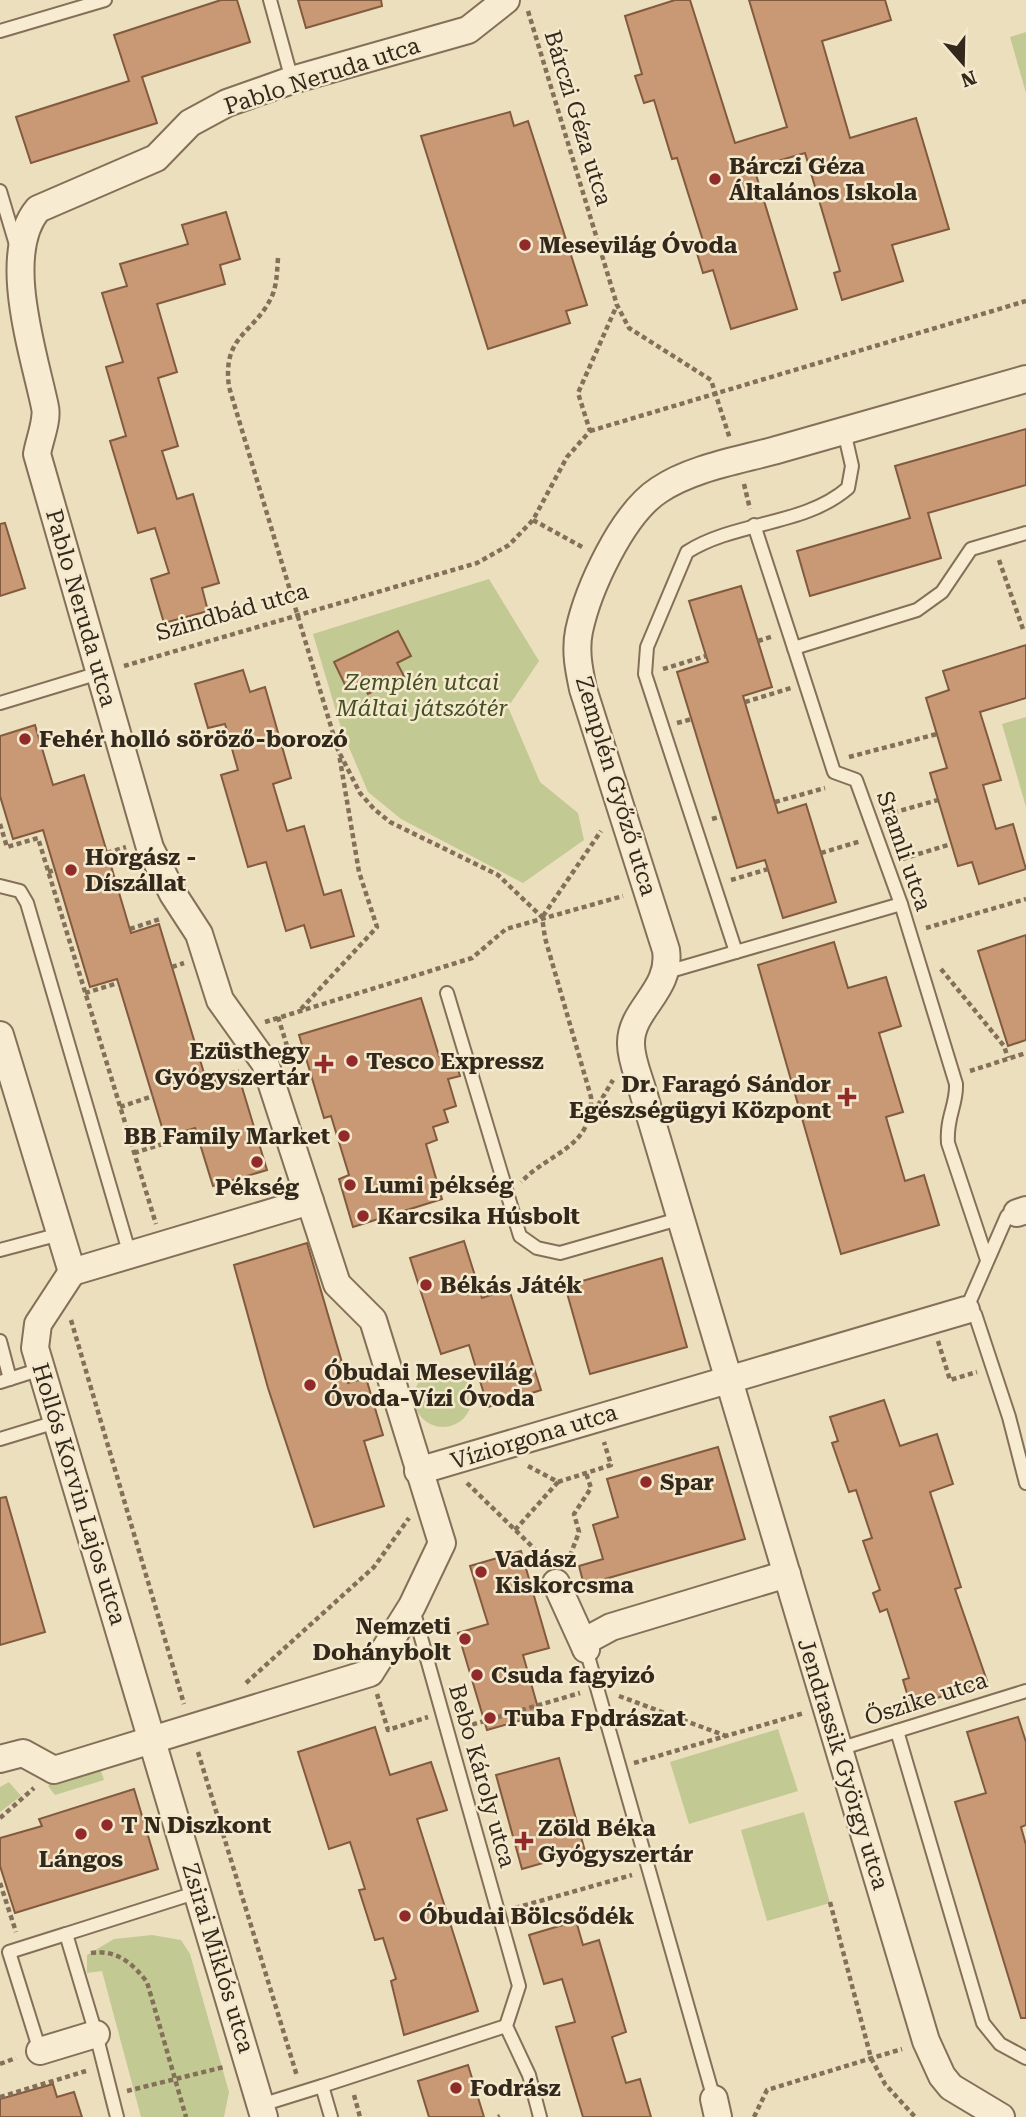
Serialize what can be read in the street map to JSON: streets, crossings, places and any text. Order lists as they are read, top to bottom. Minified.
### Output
{"streets":{"street":["Pablo Neruda utca","Zemplén Győző utca","Víziorgona utca","Hollós Korvin Lajos utca","Jendrassik György utca","Zsirai Miklós utca"],"lane":["Sramli utca","Őszike utca","Bebo Károly utca"],"path":["Bárczi Géza utca","Szindbád utca"]},"crossings":[["Pablo Neruda utca","Szindbád utca"],["Pablo Neruda utca","Víziorgona utca"],["Bárczi Géza utca","Zemplén Győző utca"],["Víziorgona utca","Jendrassik György utca"],["Hollós Korvin Lajos utca","Zsirai Miklós utca"],["Őszike utca","Jendrassik György utca"]],"parks":["Zemplén utcai Máltai játszótér"],"places":{"other":["Bárczi Géza Általános Iskola","Mesevilág Óvoda","Fehér holló söröző-borozó","Horgász - Díszállat","Tesco Expressz","BB Family Market","Pékség","Lumi pékség","Karcsika Húsbolt","Békás Játék","Óbudai Mesevilág Óvoda-Vízi Óvoda","Spar","Vadász Kiskorcsma","Nemzeti Dohánybolt","Csuda fagyizó","Tuba Fpdrászat","T N Diszkont","Lángos","Óbudai Bölcsődék","Fodrász"],"health":["Ezüsthegy Gyógyszertár","Dr. Faragó Sándor Egészségügyi Központ","Zöld Béka Gyógyszertár"]},"north":"bottom"}
